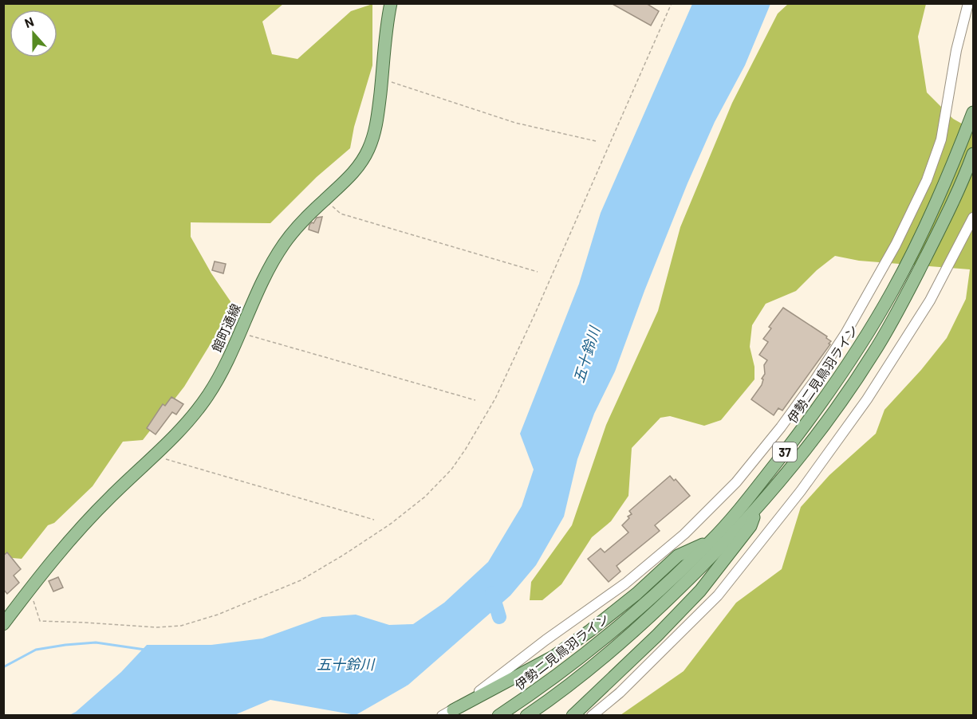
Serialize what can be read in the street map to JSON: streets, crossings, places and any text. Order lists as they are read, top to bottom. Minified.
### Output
{"streets":{"main road":["館町通線","伊勢二見鳥羽ライン","37"]},"water":["五十鈴川"],"north":"top"}
